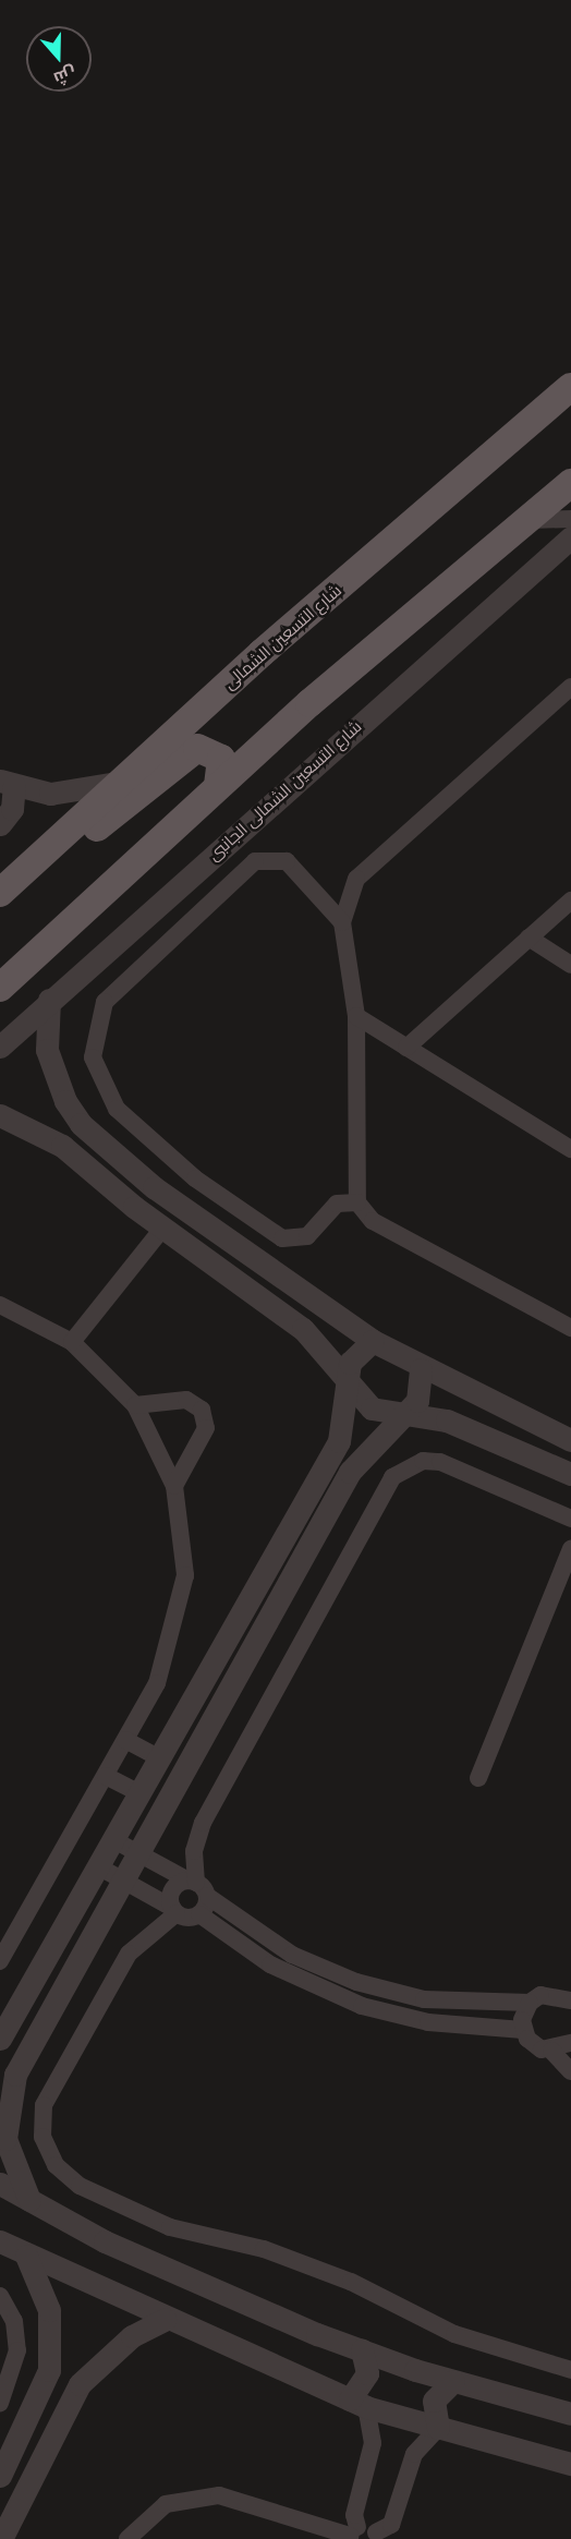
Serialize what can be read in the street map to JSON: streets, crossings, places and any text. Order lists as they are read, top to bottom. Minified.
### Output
{"streets":{"main road":["شارع التسعين الشمالى"],"street":["شارع التسعين الشمالى الجانبى"]},"north":"bottom"}
